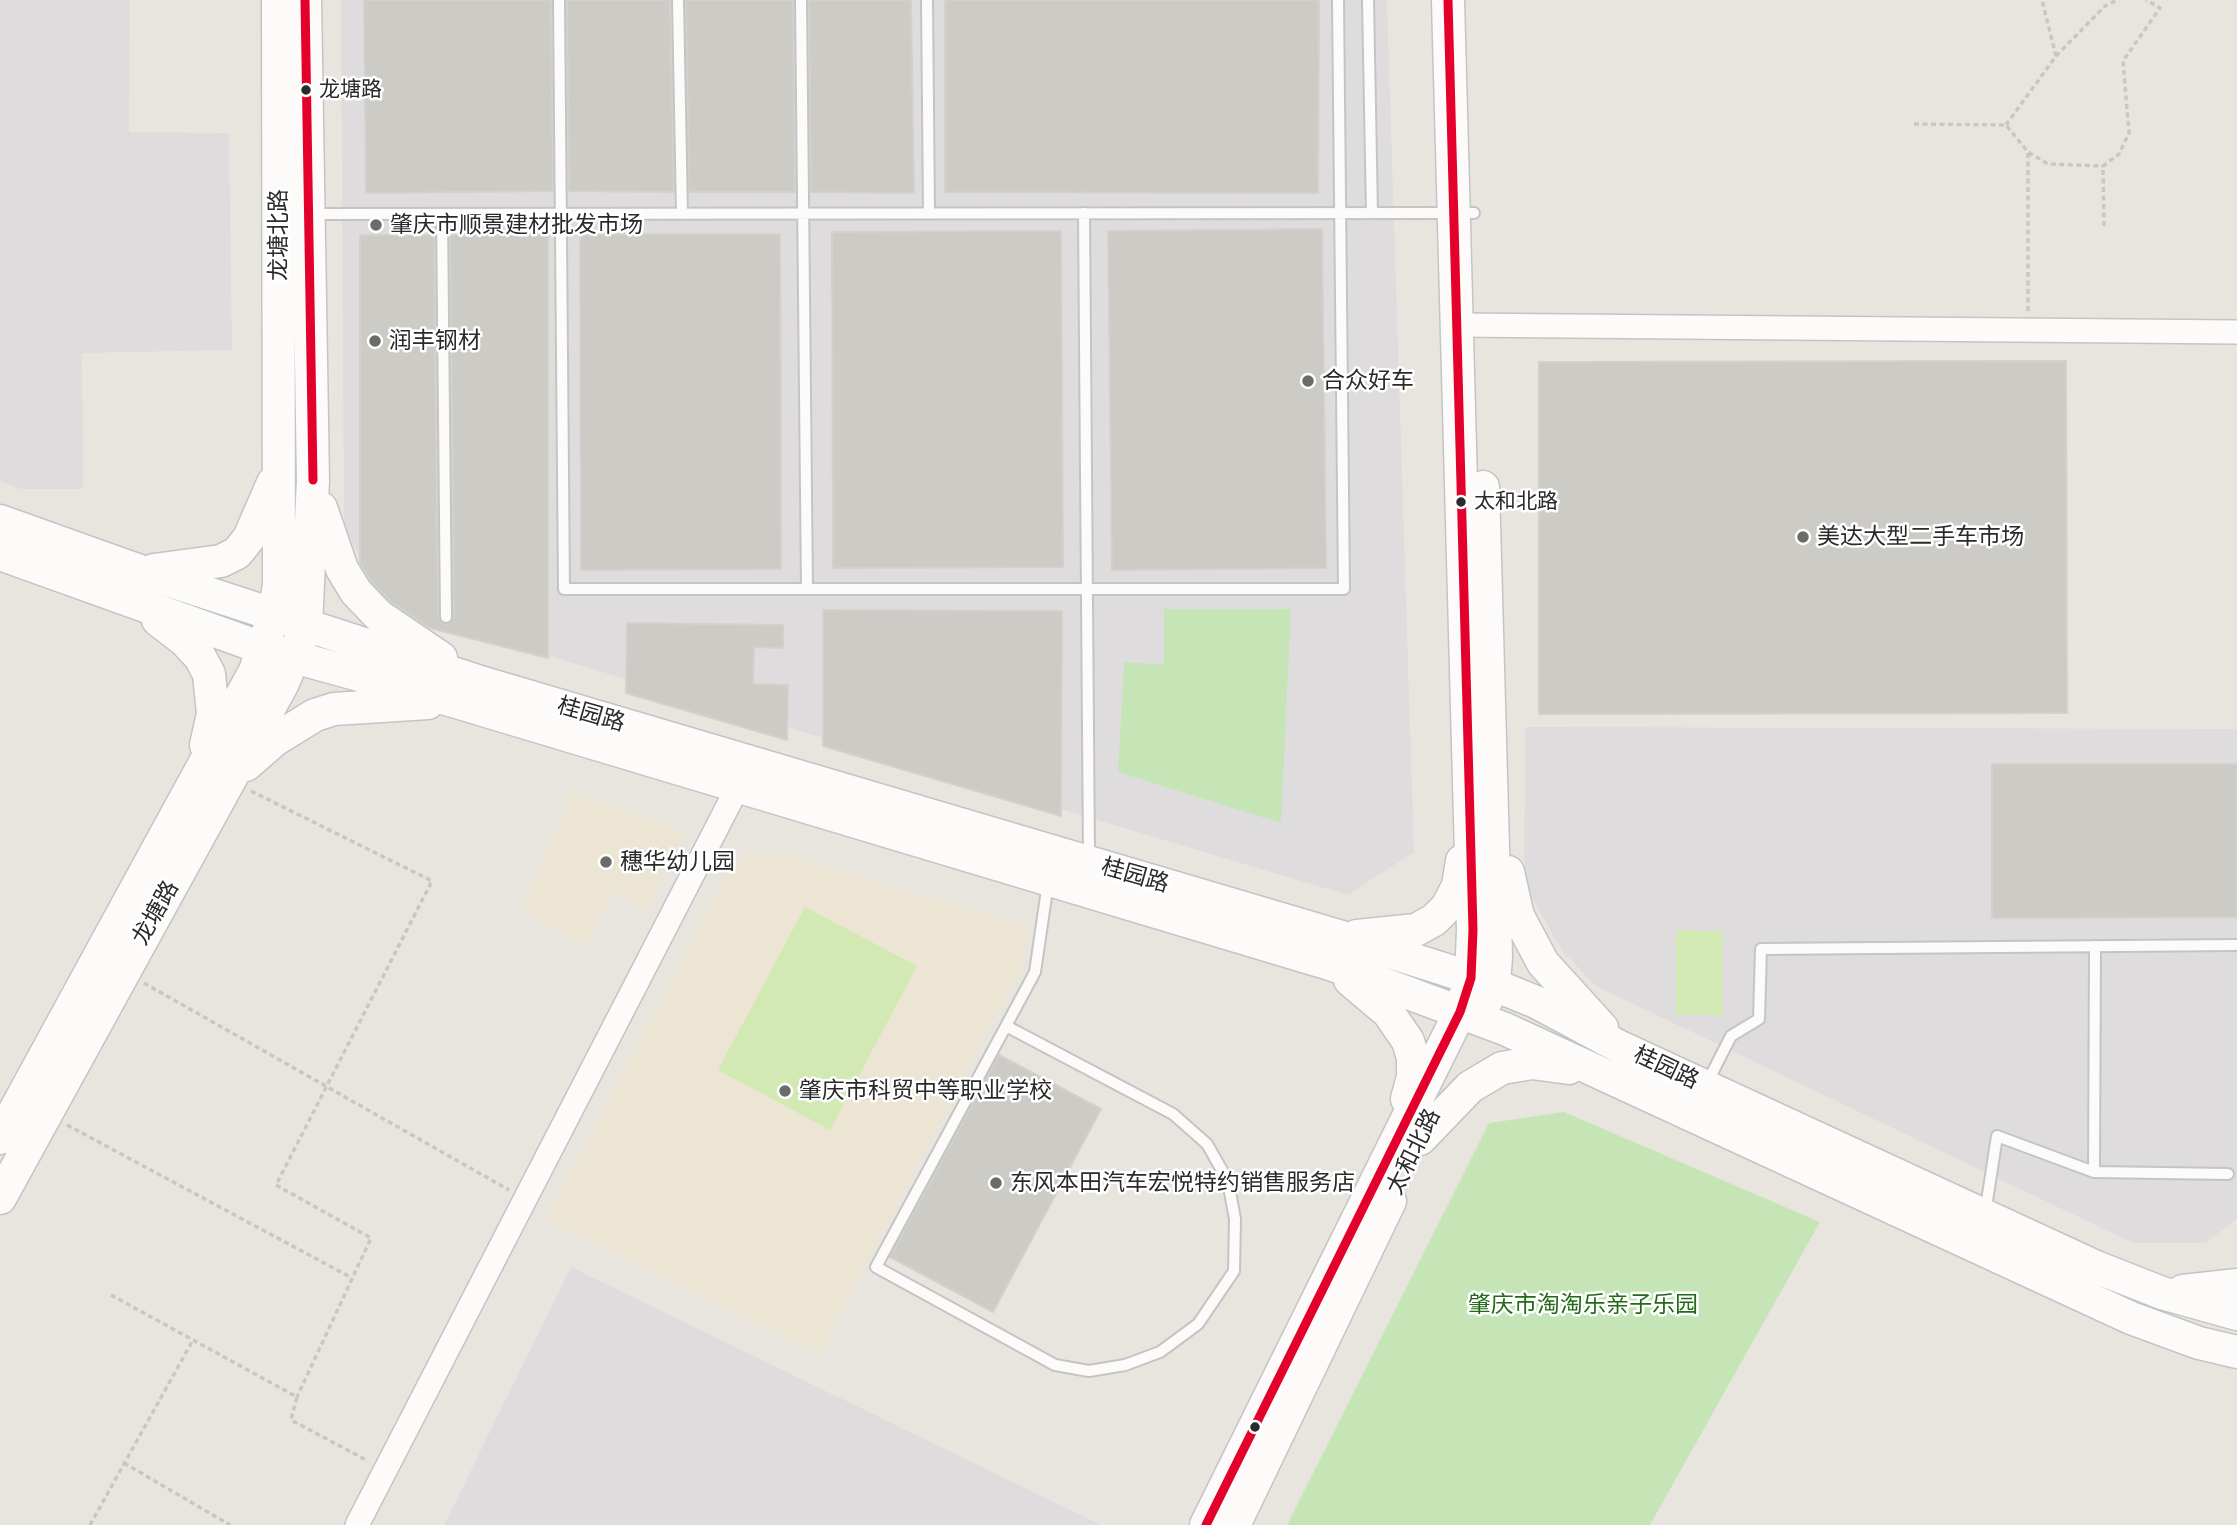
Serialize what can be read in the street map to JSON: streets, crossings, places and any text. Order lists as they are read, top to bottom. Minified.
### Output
{"streets":{"main road":["龙塘北路","桂园路","龙塘路","太和北路"]},"crossings":[["龙塘北路","龙塘路"],["桂园路","太和北路"]],"parks":["肇庆市淘淘乐亲子乐园"],"places":["龙塘路","肇庆市顺景建材批发市场","润丰钢材","合众好车","太和北路","美达大型二手车市场","穗华幼儿园","肇庆市科贸中等职业学校","东风本田汽车宏悦特约销售服务店"]}
